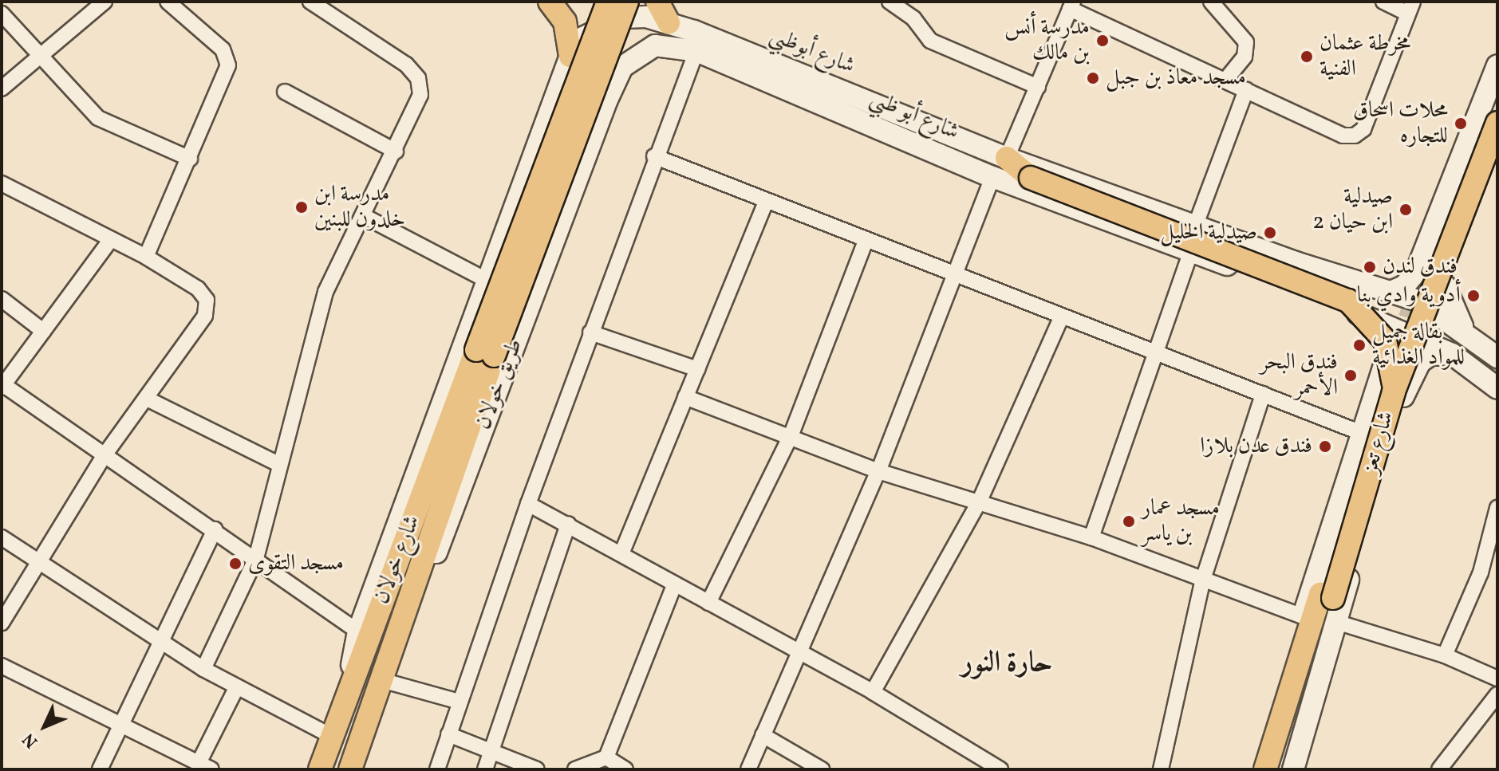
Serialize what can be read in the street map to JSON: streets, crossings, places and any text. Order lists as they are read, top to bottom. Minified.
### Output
{"streets":{"main road":["شارع أبوظبي","شارع أبو ظبي","طريق خولان","شارع تعز","شارع خولان"]},"crossings":[["شارع أبوظبي","شارع أبو ظبي"],["شارع أبو ظبي","طريق خولان"],["طريق خولان","شارع خولان"]],"districts":["حارة النور"],"places":["مدرسة أنس بن مالك","مخرطة عثمان الفنية","مسجد معاذ بن جبل","محلات اسحاق للتجاره","مدرسة ابن خلدون للبنين","صيدلية ابن حيان 2","صيدلية الخليل","فندق لندن","أدوية وادي بنا","بقالة جميل للمواد الغذائية","فندق البحر الأحمر","فندق عدن بلازا","مسجد عمار بن ياسر","مسجد التقوى"],"north":"bottom left"}
